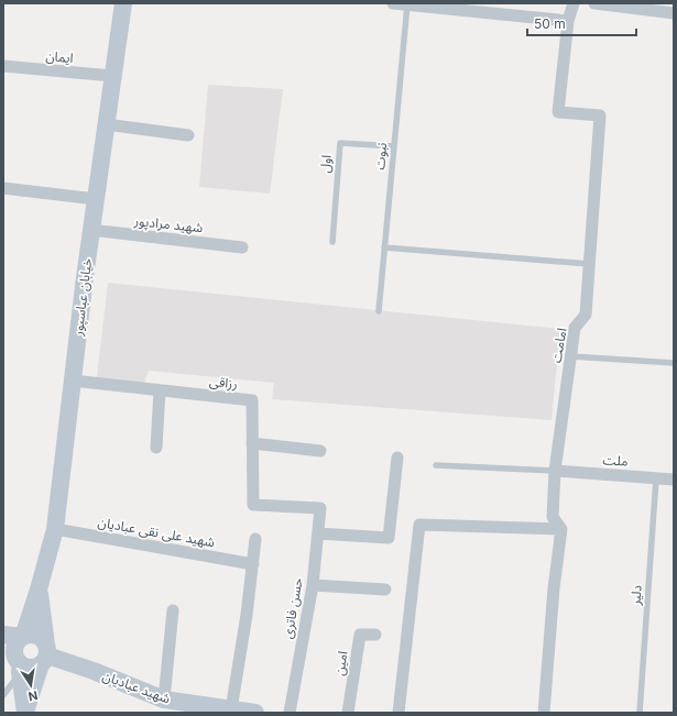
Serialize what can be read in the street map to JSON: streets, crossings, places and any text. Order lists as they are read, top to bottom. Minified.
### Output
{"streets":{"main road":["خیابان عباسپور","شهید عبادیان"],"street":["ایمان","شهید مرادپور","امامت","رزاقی","ملت","شهید علی نقی عبادیان","حسن فاتری","امین"],"lane":["نبوت","اول","دلیر"]},"crossings":[["ایمان","خیابان عباسپور"],["نبوت","اول"],["شهید مرادپور","خیابان عباسپور"],["خیابان عباسپور","رزاقی"],["خیابان عباسپور","شهید علی نقی عبادیان"],["خیابان عباسپور","شهید عبادیان"],["امامت","ملت"],["رزاقی","حسن فاتری"],["ملت","دلیر"]],"scale_bar":"50 m","north":"bottom"}
